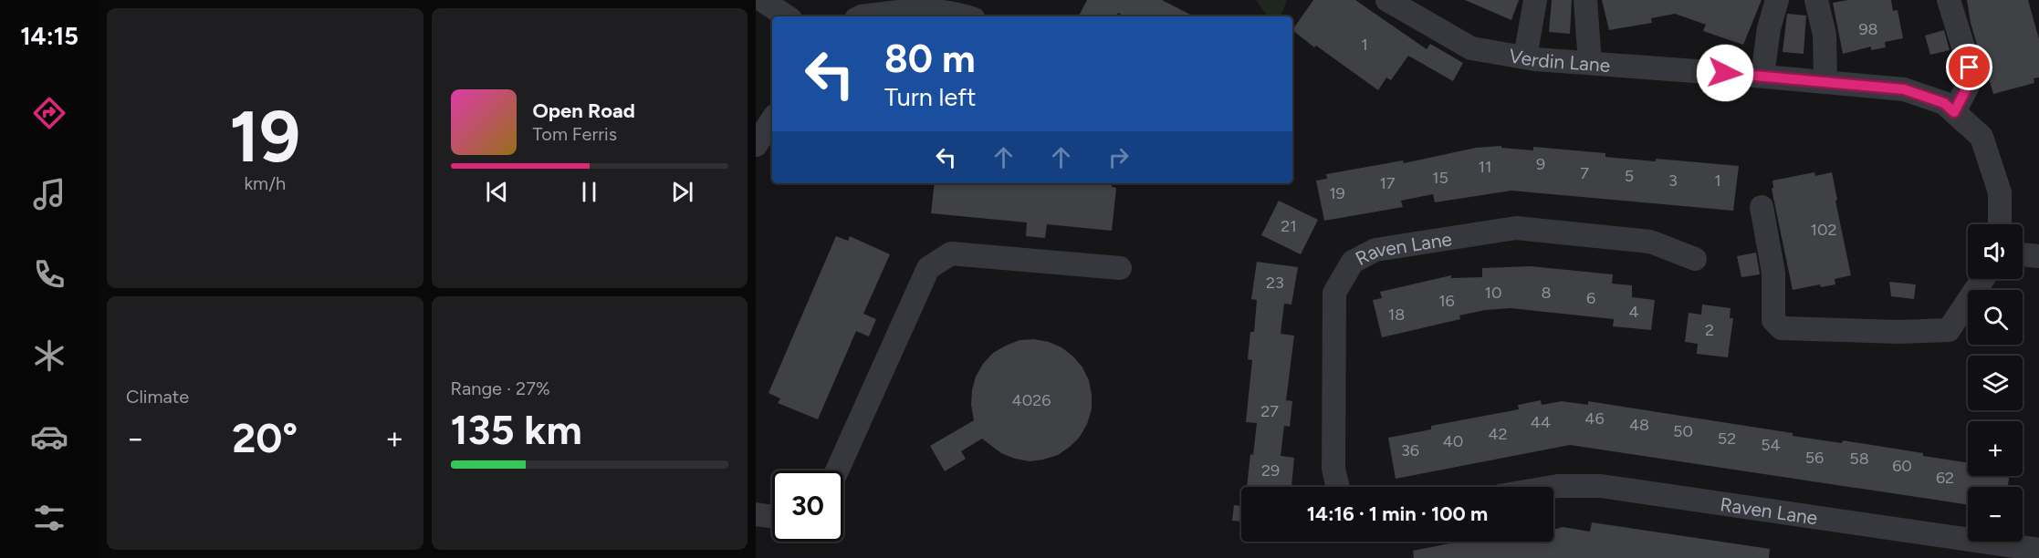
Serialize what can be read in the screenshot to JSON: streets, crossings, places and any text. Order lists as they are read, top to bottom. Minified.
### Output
{"streets":{"street":["Verdin Lane","Raven Lane"]},"house_numbers":["98","1","9","11","7","5","15","3","1","17","19","21","102","23","10","8","6","16","4","18","2","4026","27","46","44","48","50","42","52","40","54","36","56","58","60","29","62"],"page":{"tabs":"14:15","tile":[["19","km/h"],"Climate",["Range · 27%","135 km"]],"turn":["80 m","Turn left"],"song":["Open Road","Tom Ferris"],"map_buttons":["+","−"],"heat":["−","20°","+"],"limit":"30","trip":"14:16 · 1 min · 100 m"}}
